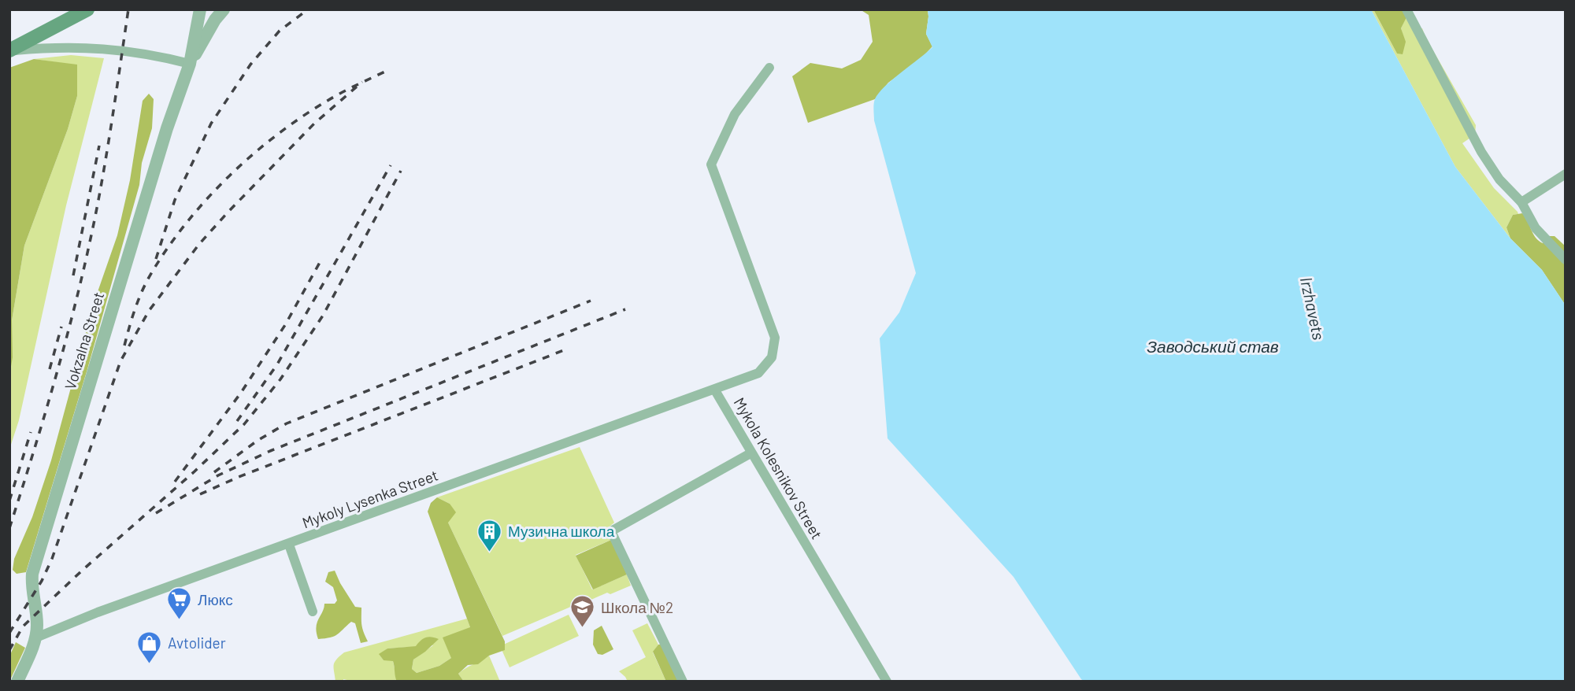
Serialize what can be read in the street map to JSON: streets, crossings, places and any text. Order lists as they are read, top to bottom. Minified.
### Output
{"streets":{"street":["Vokzalna Street","Mykola Kolesnikov Street","Mykoly Lysenka Street"]},"crossings":[["Vokzalna Street","Mykoly Lysenka Street"],["Mykola Kolesnikov Street","Mykoly Lysenka Street"]],"water":["Irzhavets","Заводський став"],"places":{"building":["Музична школа"],"supermarket":["Люкс"],"school or university":["Школа №2"],"shop":["Avtolider"]}}
